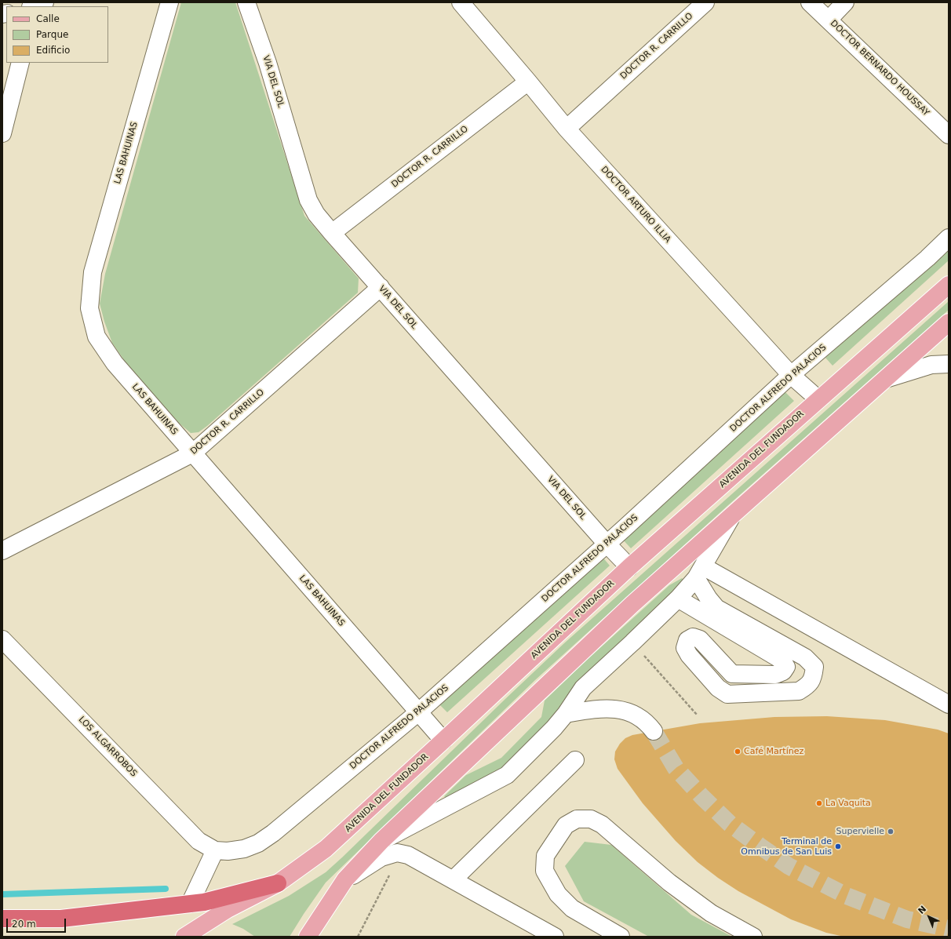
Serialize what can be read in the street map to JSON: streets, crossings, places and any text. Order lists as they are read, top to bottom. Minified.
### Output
{"streets":{"main road":["AVENIDA DEL FUNDADOR"],"street":["DOCTOR R. CARRILLO","DOCTOR BERNARDO HOUSSAY","VIA DEL SOL","LAS BAHUINAS","DOCTOR ARTURO ILLIA","DOCTOR ALFREDO PALACIOS","LOS ALGARROBOS"]},"crossings":[["DOCTOR R. CARRILLO","VIA DEL SOL"],["DOCTOR R. CARRILLO","LAS BAHUINAS"],["DOCTOR R. CARRILLO","DOCTOR ARTURO ILLIA"],["VIA DEL SOL","DOCTOR ALFREDO PALACIOS"],["VIA DEL SOL","AVENIDA DEL FUNDADOR"],["LAS BAHUINAS","DOCTOR ALFREDO PALACIOS"],["LAS BAHUINAS","AVENIDA DEL FUNDADOR"],["DOCTOR ARTURO ILLIA","DOCTOR ALFREDO PALACIOS"],["DOCTOR ARTURO ILLIA","AVENIDA DEL FUNDADOR"],["DOCTOR ALFREDO PALACIOS","LOS ALGARROBOS"]],"places":["Café Martínez","La Vaquita","Supervielle","Terminal de Omnibus de San Luis"],"legend":["Calle","Parque","Edificio"],"scale_bar":"20 m","north":"top left"}
